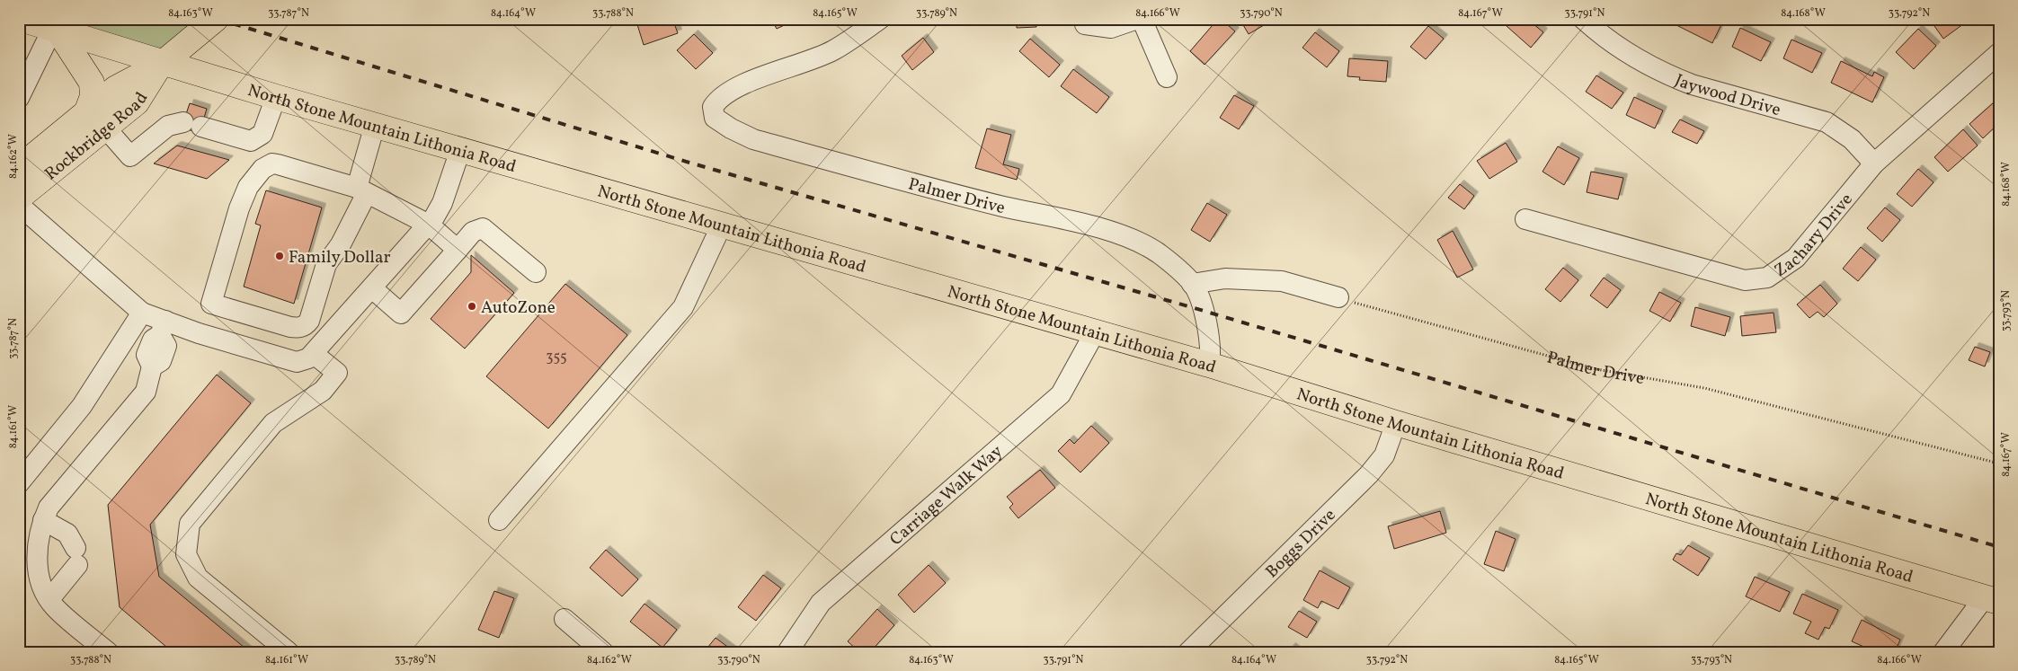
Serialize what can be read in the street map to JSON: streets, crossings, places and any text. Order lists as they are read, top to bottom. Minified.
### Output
{"streets":{"main road":["North Stone Mountain Lithonia Road","Rockbridge Road"],"street":["Jaywood Drive","Palmer Drive","Zachary Drive","Carriage Walk Way","Boggs Drive"]},"crossings":[["Jaywood Drive","Zachary Drive"],["North Stone Mountain Lithonia Road","Rockbridge Road"],["North Stone Mountain Lithonia Road","Palmer Drive"],["North Stone Mountain Lithonia Road","Carriage Walk Way"],["North Stone Mountain Lithonia Road","Boggs Drive"]],"places":["Family Dollar","AutoZone"],"house_numbers":["355"],"coordinates":["84.163°W","33.787°N","84.164°W","33.788°N","84.165°W","33.789°N","84.166°W","33.790°N","84.167°W","33.791°N","84.168°W","33.792°N","84.162°W","33.793°N","84.161°W"]}
